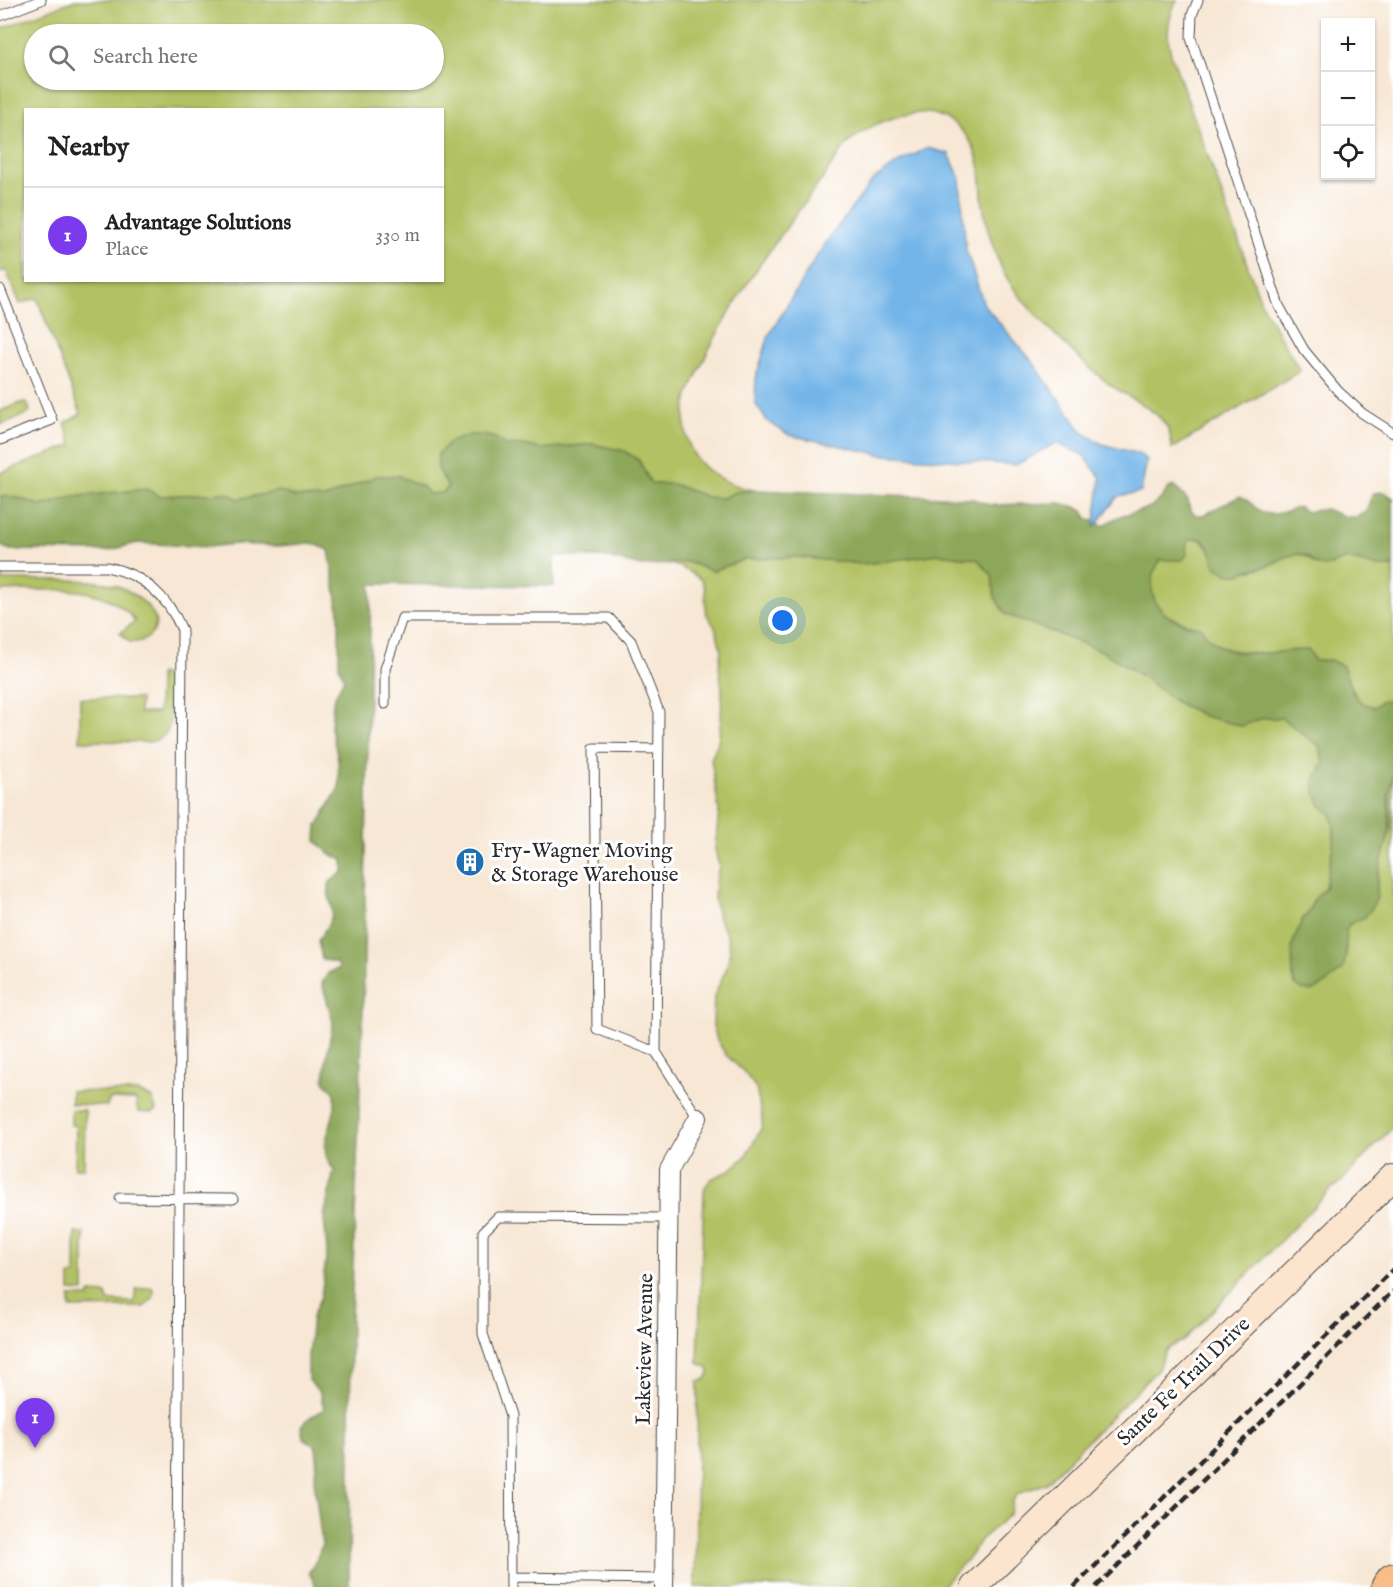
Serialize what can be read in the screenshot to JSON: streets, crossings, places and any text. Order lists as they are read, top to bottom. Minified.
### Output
{"streets":{"main road":["Sante Fe Trail Drive"],"street":["Lakeview Avenue"]},"places":{"building":["Fry-Wagner Moving & Storage Warehouse"]},"page":{"map_buttons":["+","−"],"search":"Search here","heading":"Nearby","list":[{"mark":"1","name":"Advantage Solutions","note":"Place","value":"330 m"}],"pins":"1"}}
